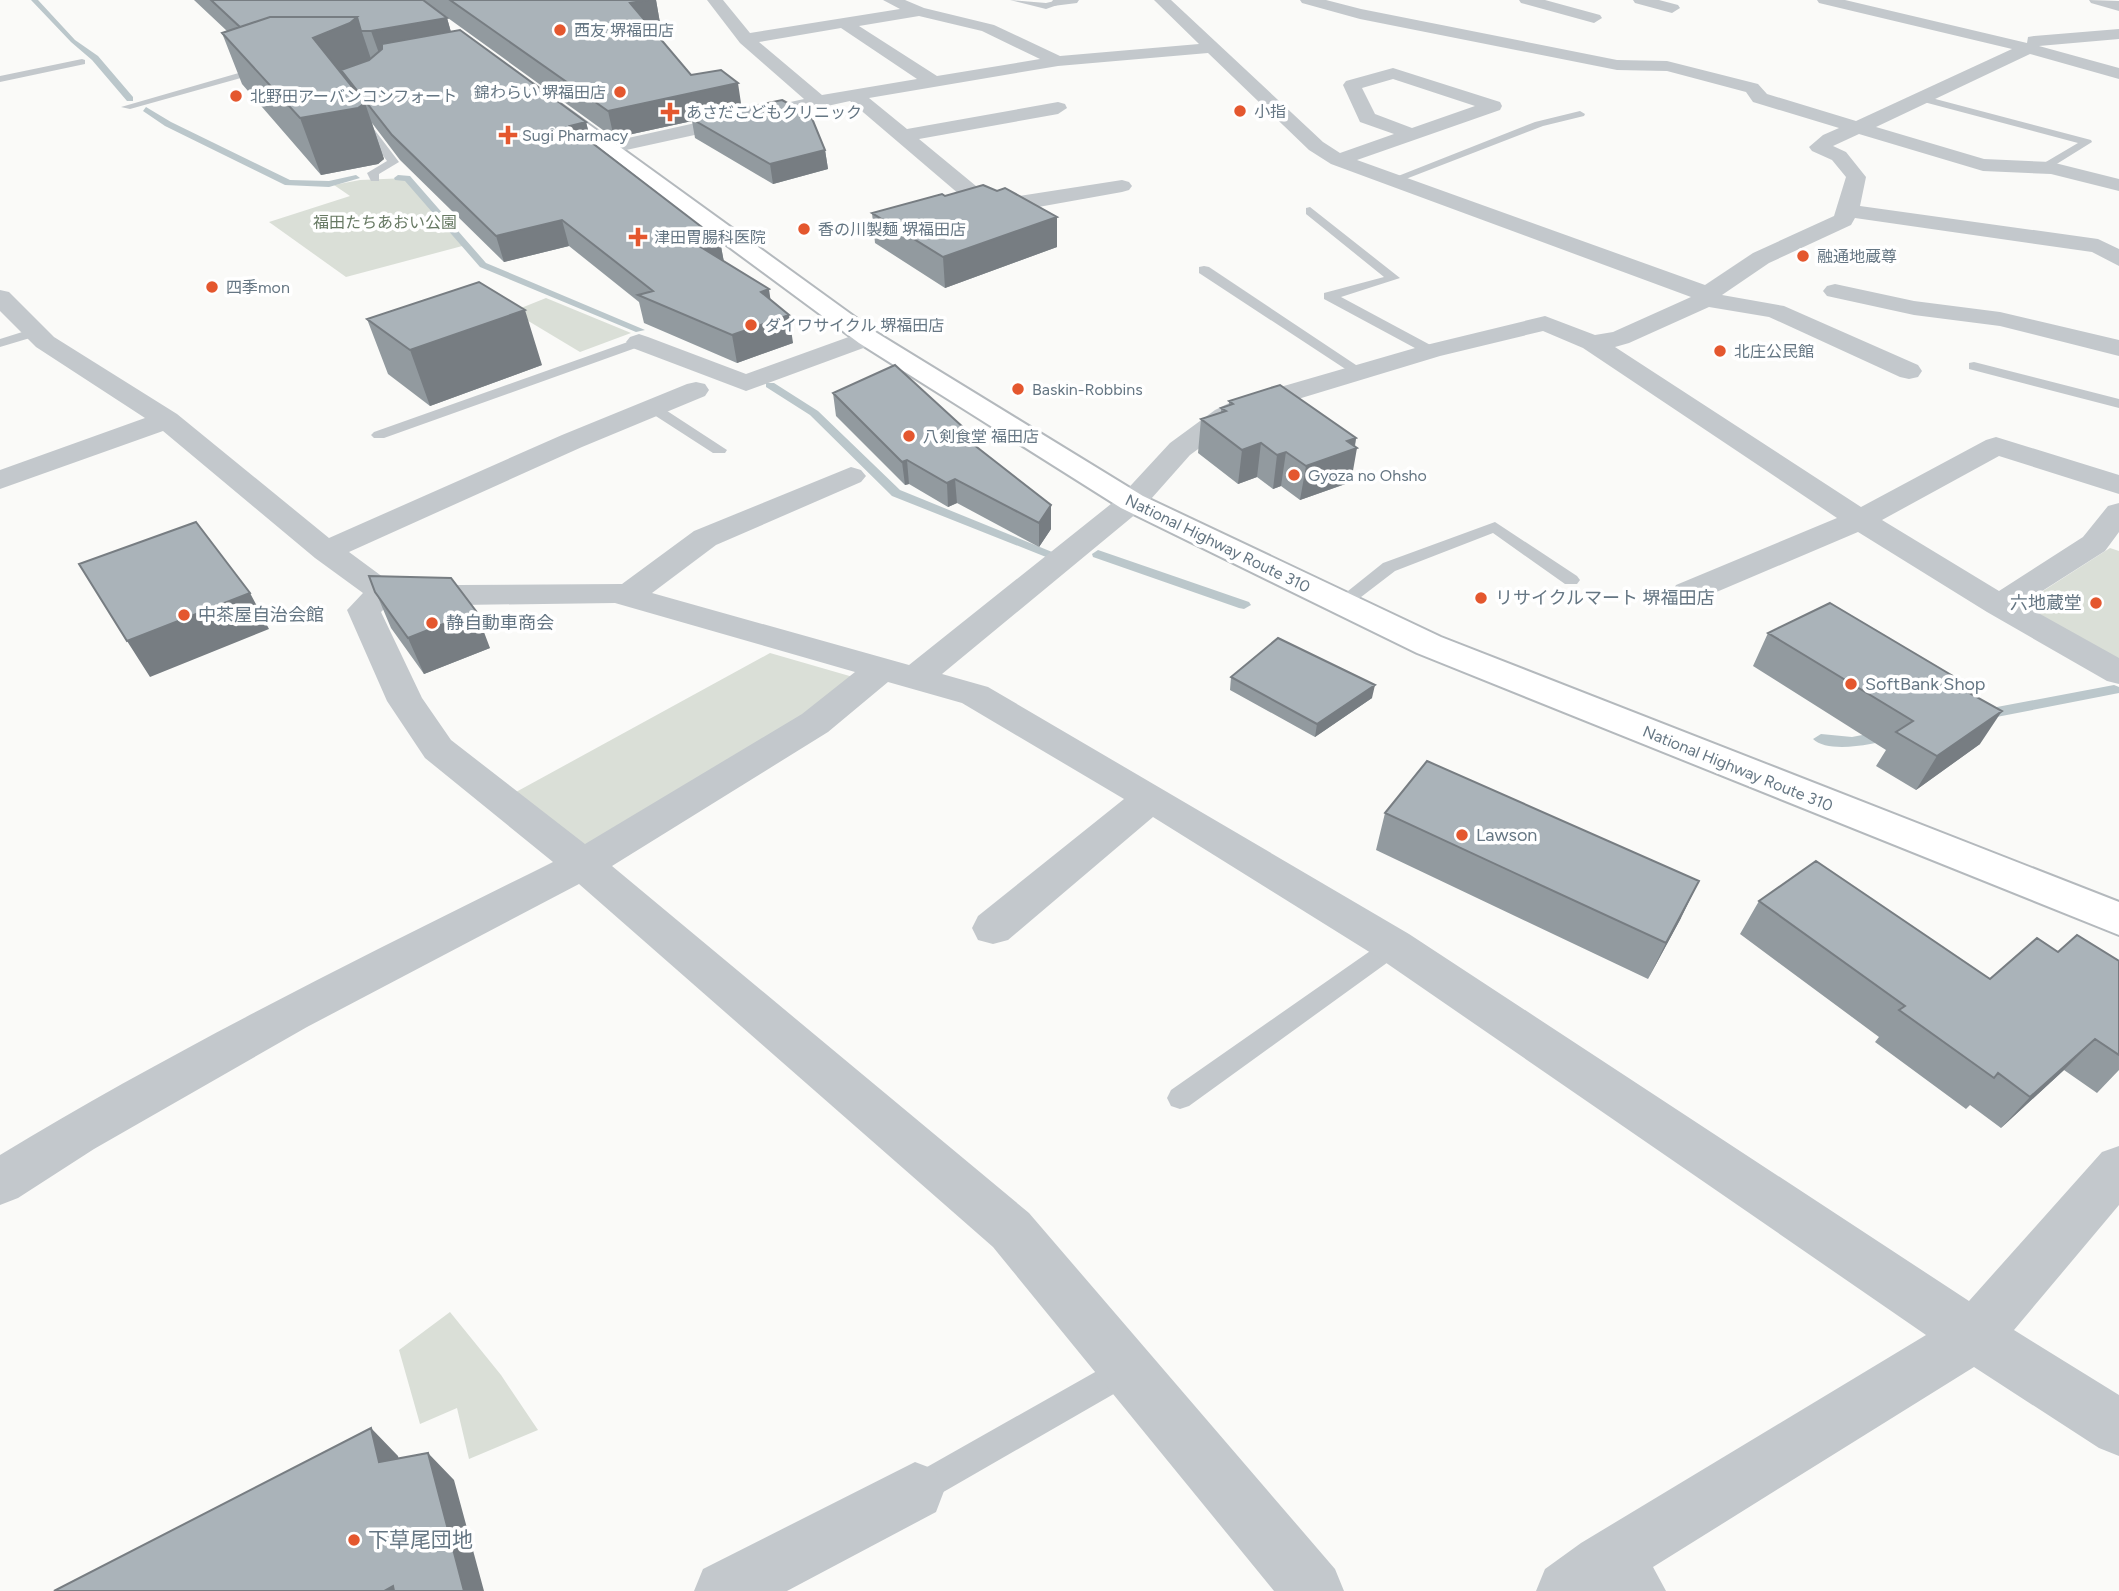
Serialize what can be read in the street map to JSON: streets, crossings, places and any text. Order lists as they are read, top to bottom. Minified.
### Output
{"streets":{"highway":["National Highway Route 310"]},"parks":["福田たちあおい公園"],"places":{"other":["西友 堺福田店","錦わらい 堺福田店","北野田アーバンコンフォート","小指","香の川製麺 堺福田店","融通地蔵尊","四季mon","ダイワサイクル 堺福田店","北庄公民館","Baskin-Robbins","八剣食堂 福田店","Gyoza no Ohsho","リサイクルマート 堺福田店","六地蔵堂","中茶屋自治会館","静自動車商会","SoftBank Shop","Lawson","下草尾団地"],"health":["あさだこどもクリニック","Sugi Pharmacy","津田胃腸科医院"]}}
